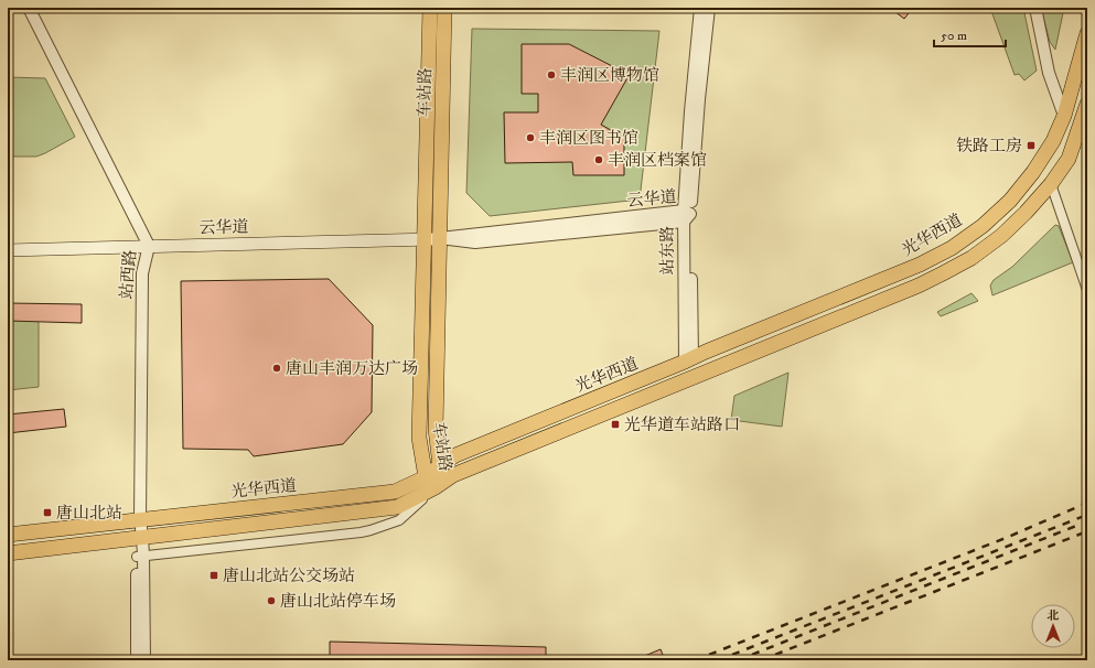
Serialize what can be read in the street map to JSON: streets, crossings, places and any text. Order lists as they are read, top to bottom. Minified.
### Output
{"streets":{"main road":["车站路","云华道","光华西道"],"street":["站东路","站西路"]},"crossings":[["车站路","云华道"],["车站路","光华西道"],["云华道","站东路"],["云华道","站西路"],["光华西道","站东路"],["光华西道","站西路"]],"places":{"other":["丰润区博物馆","丰润区图书馆","丰润区档案馆","唐山丰润万达广场","唐山北站停车场"],"transit":["铁路工房","光华道车站路口","唐山北站","唐山北站公交场站"]},"scale_bar":"50 m","north":"top"}
